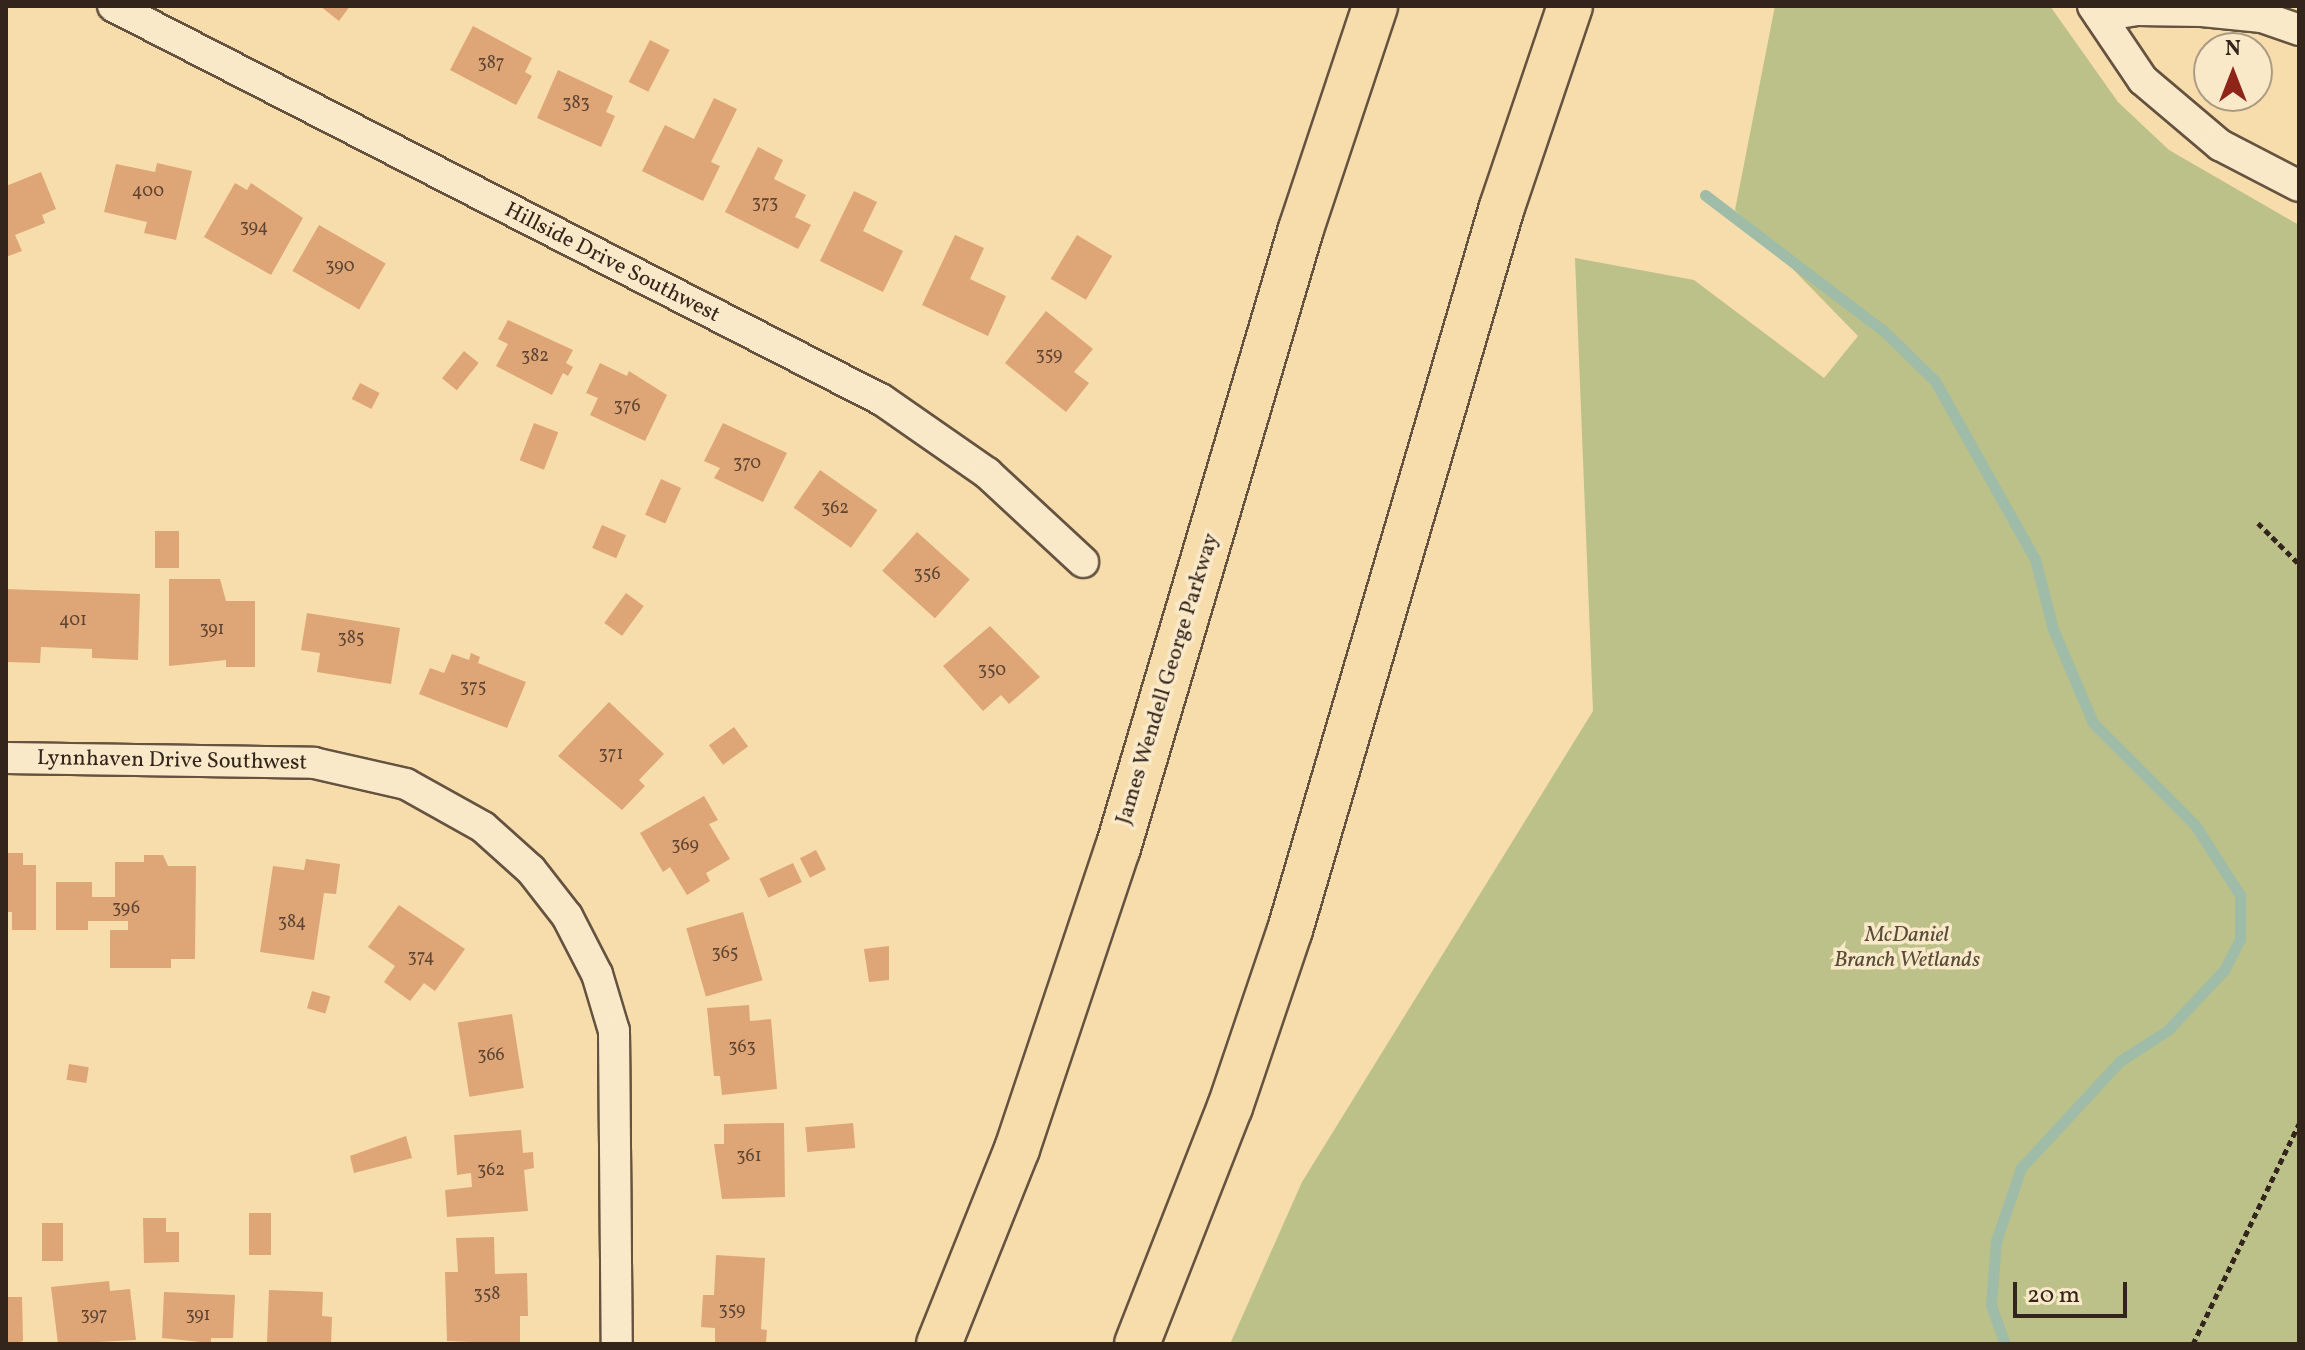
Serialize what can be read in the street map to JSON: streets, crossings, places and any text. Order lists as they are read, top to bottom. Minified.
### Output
{"streets":{"highway":["James Wendell George Parkway"],"street":["Hillside Drive Southwest","Lynnhaven Drive Southwest"]},"parks":["McDaniel Branch Wetlands"],"house_numbers":["387","383","400","373","394","390","359","382","376","370","362","356","401","391","385","350","375","371","369","396","384","365","374","363","366","361","362","358","359","397","391"],"scale_bar":"20 m","north":"top"}
